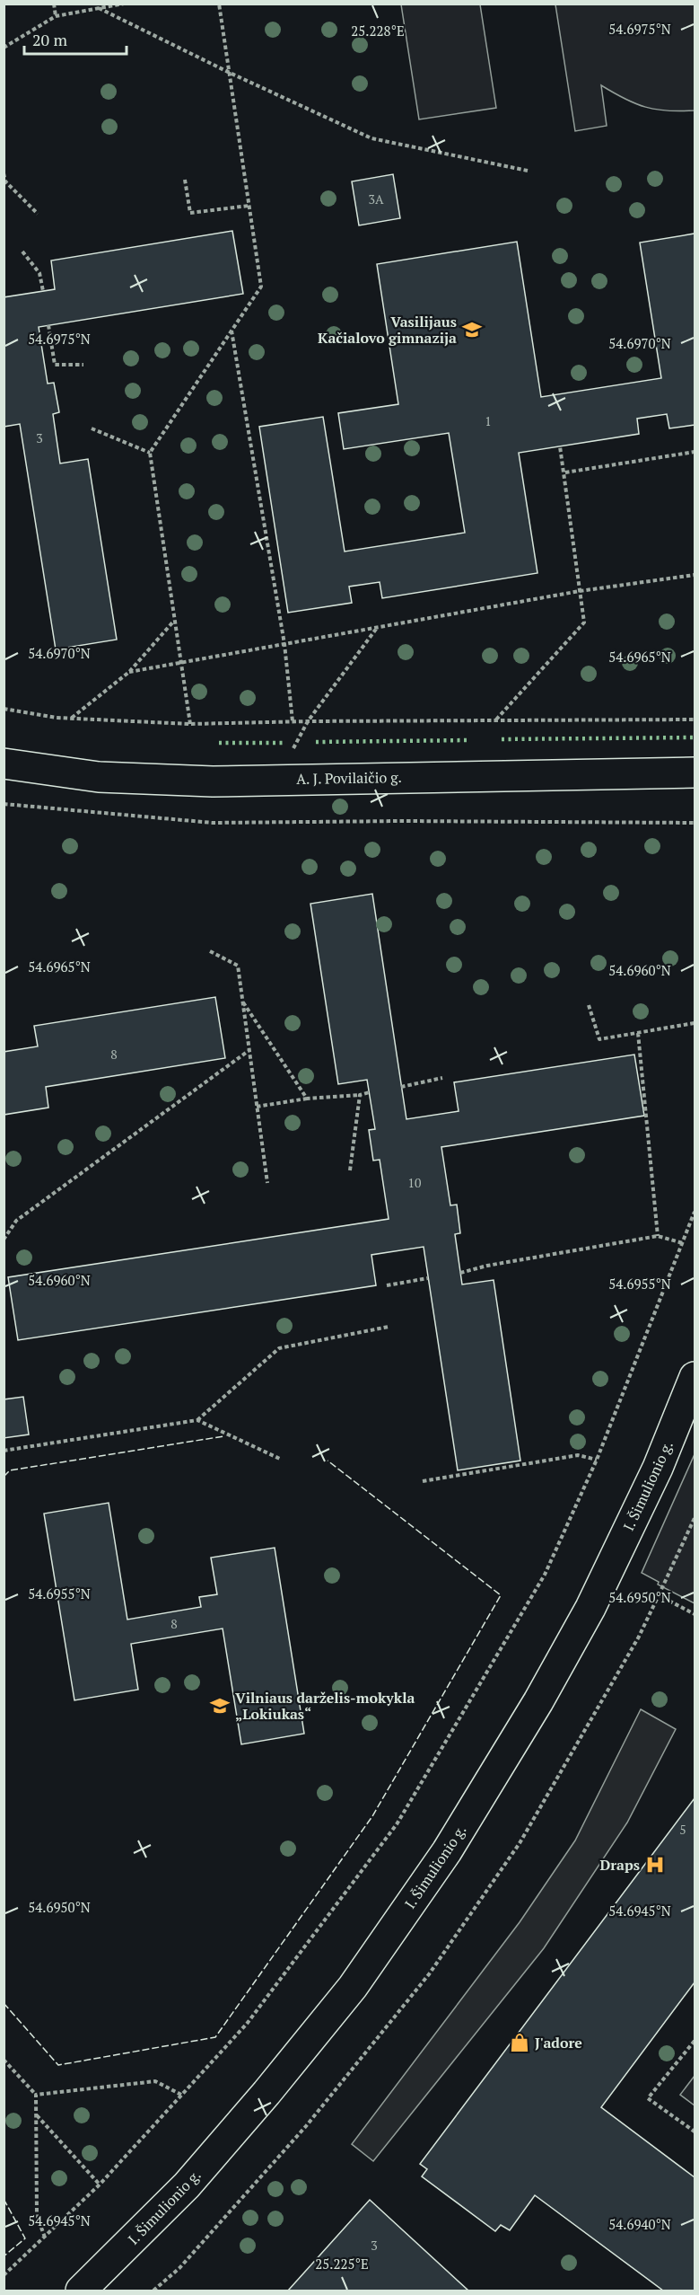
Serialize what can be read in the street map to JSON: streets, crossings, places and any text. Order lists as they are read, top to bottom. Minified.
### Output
{"streets":{"street":["A. J. Povilaičio g.","I. Šimulionio g."]},"places":{"school or university":["Vasilijaus Kačialovo gimnazija","Vilniaus darželis-mokykla „Lokiukas“"],"hospital":["Draps"],"shop":["J'adore"]},"house_numbers":["3A","1","3","8","10","8","5","3"],"scale_bar":"20 m","coordinates":["54.6975°N","25.228°E","54.6970°N","54.6965°N","54.6960°N","54.6955°N","54.6950°N","54.6945°N","54.6940°N","25.225°E"]}
